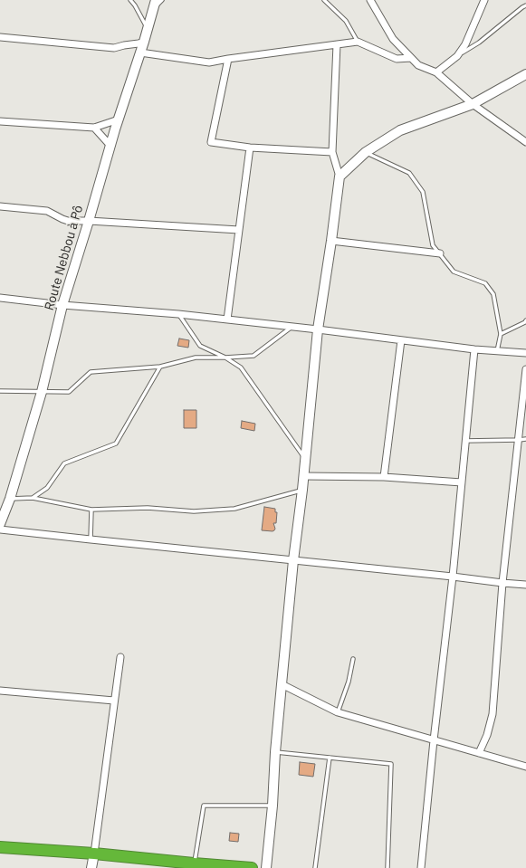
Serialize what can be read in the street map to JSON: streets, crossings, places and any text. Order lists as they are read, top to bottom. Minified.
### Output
{"streets":{"street":["Route Nebbou à Pô"]}}
